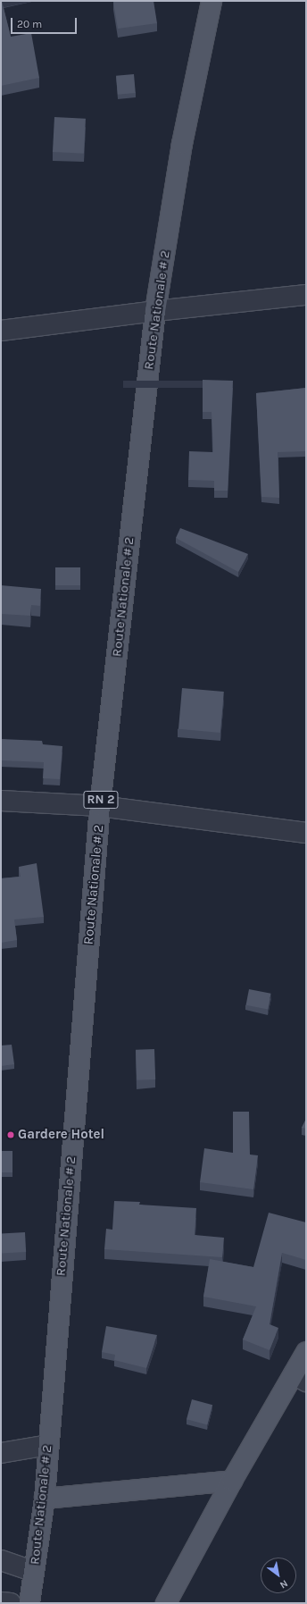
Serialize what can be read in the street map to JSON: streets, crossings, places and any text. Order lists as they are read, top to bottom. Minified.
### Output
{"streets":{"main road":["Route Nationale # 2","RN 2"]},"places":["Gardere Hotel"],"scale_bar":"20 m","north":"bottom right"}
